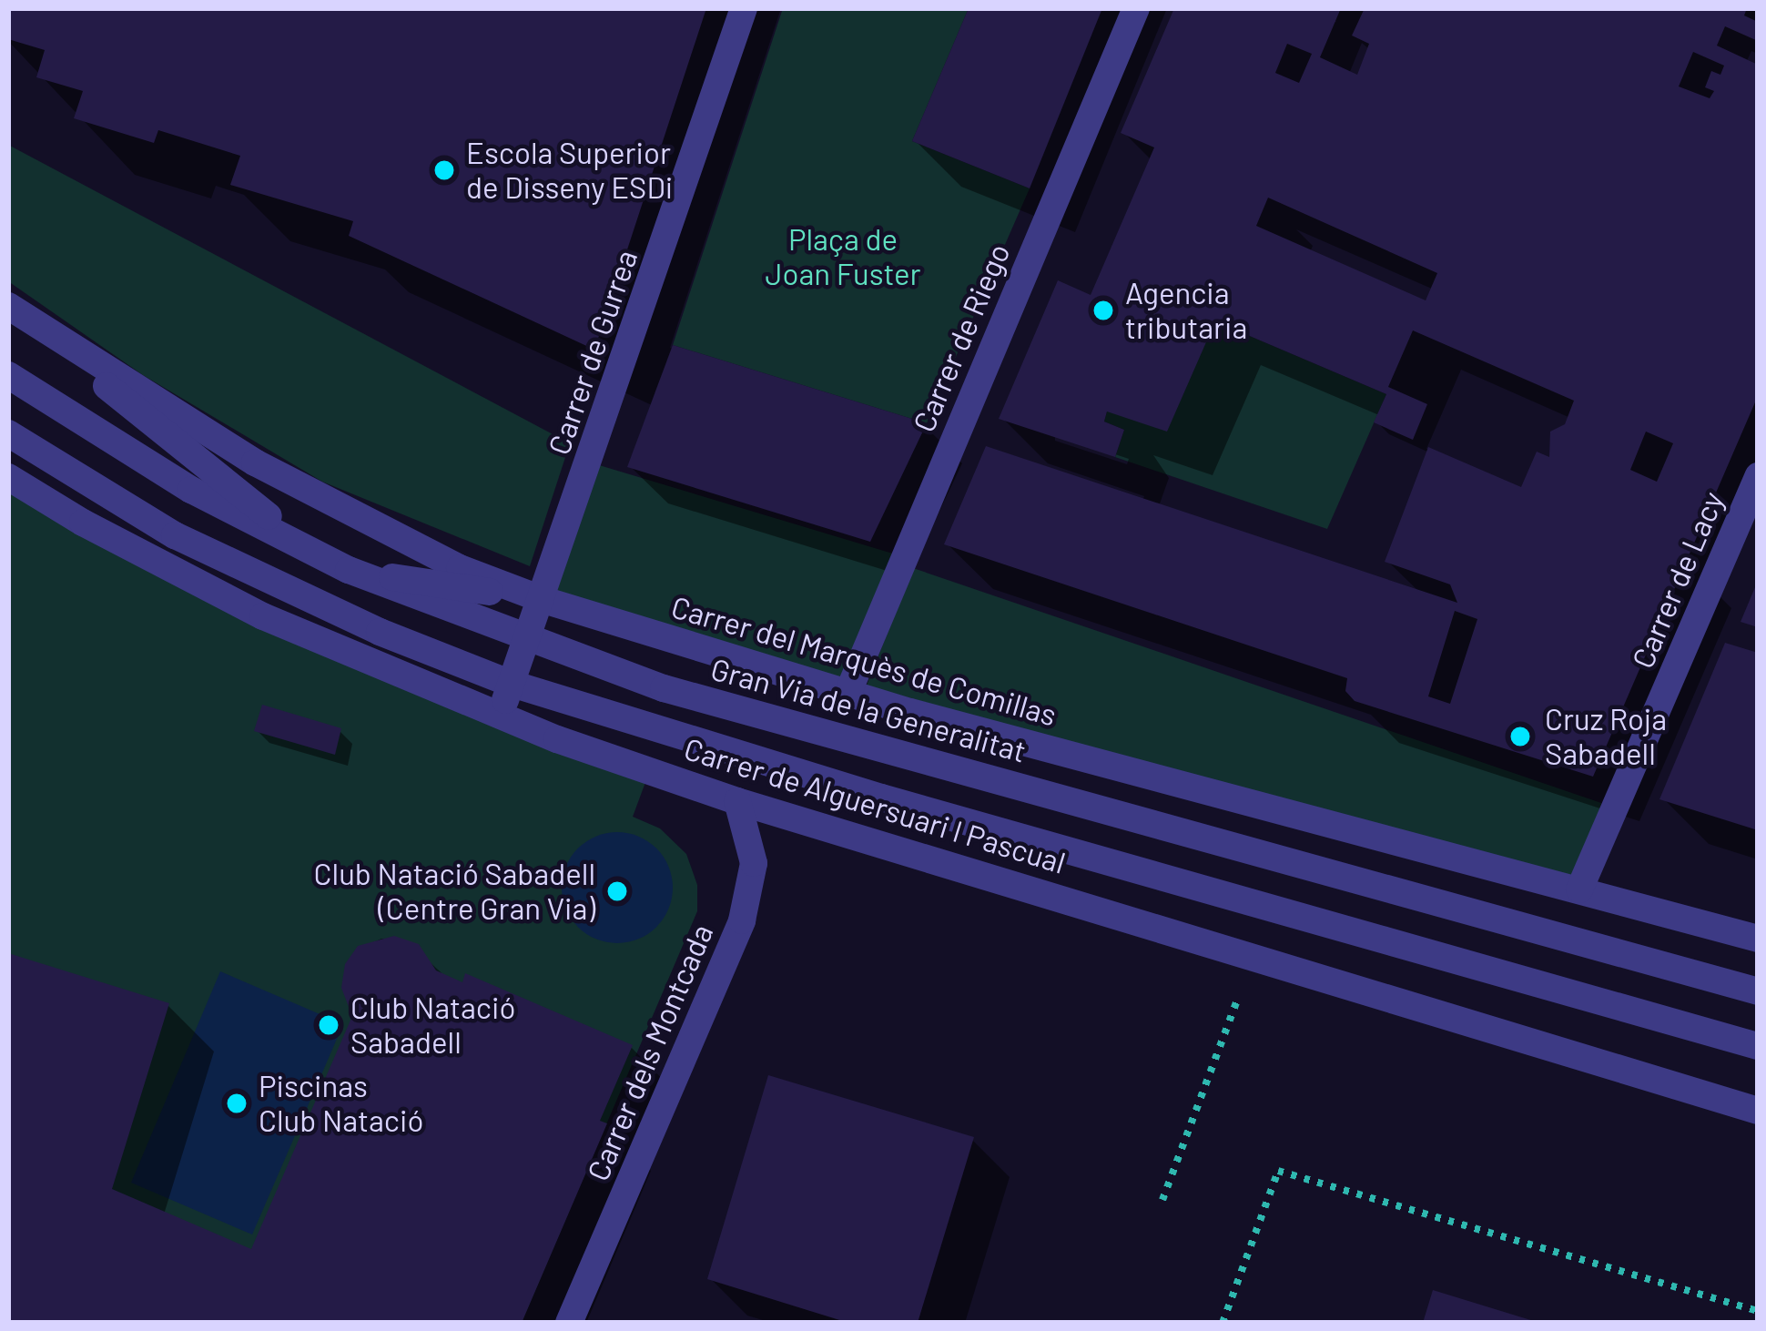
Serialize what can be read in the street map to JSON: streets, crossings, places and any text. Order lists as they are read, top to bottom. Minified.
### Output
{"streets":{"street":["Carrer de Riego","Carrer de Gurrea","Carrer de Lacy","Carrer del Marquès de Comillas","Gran Via de la Generalitat","Carrer de Alguersuari I Pascual","Carrer dels Montcada"]},"crossings":[["Carrer de Riego","Carrer del Marquès de Comillas"],["Carrer de Gurrea","Carrer del Marquès de Comillas"],["Carrer de Gurrea","Gran Via de la Generalitat"],["Carrer de Gurrea","Carrer de Alguersuari I Pascual"],["Carrer de Lacy","Carrer del Marquès de Comillas"],["Carrer de Alguersuari I Pascual","Carrer dels Montcada"]],"parks":["Plaça de Joan Fuster"],"places":["Escola Superior de Disseny ESDi","Agencia tributaria","Cruz Roja Sabadell","Club Natació Sabadell (Centre Gran Via)","Club Natació Sabadell","Piscinas Club Natació"]}
